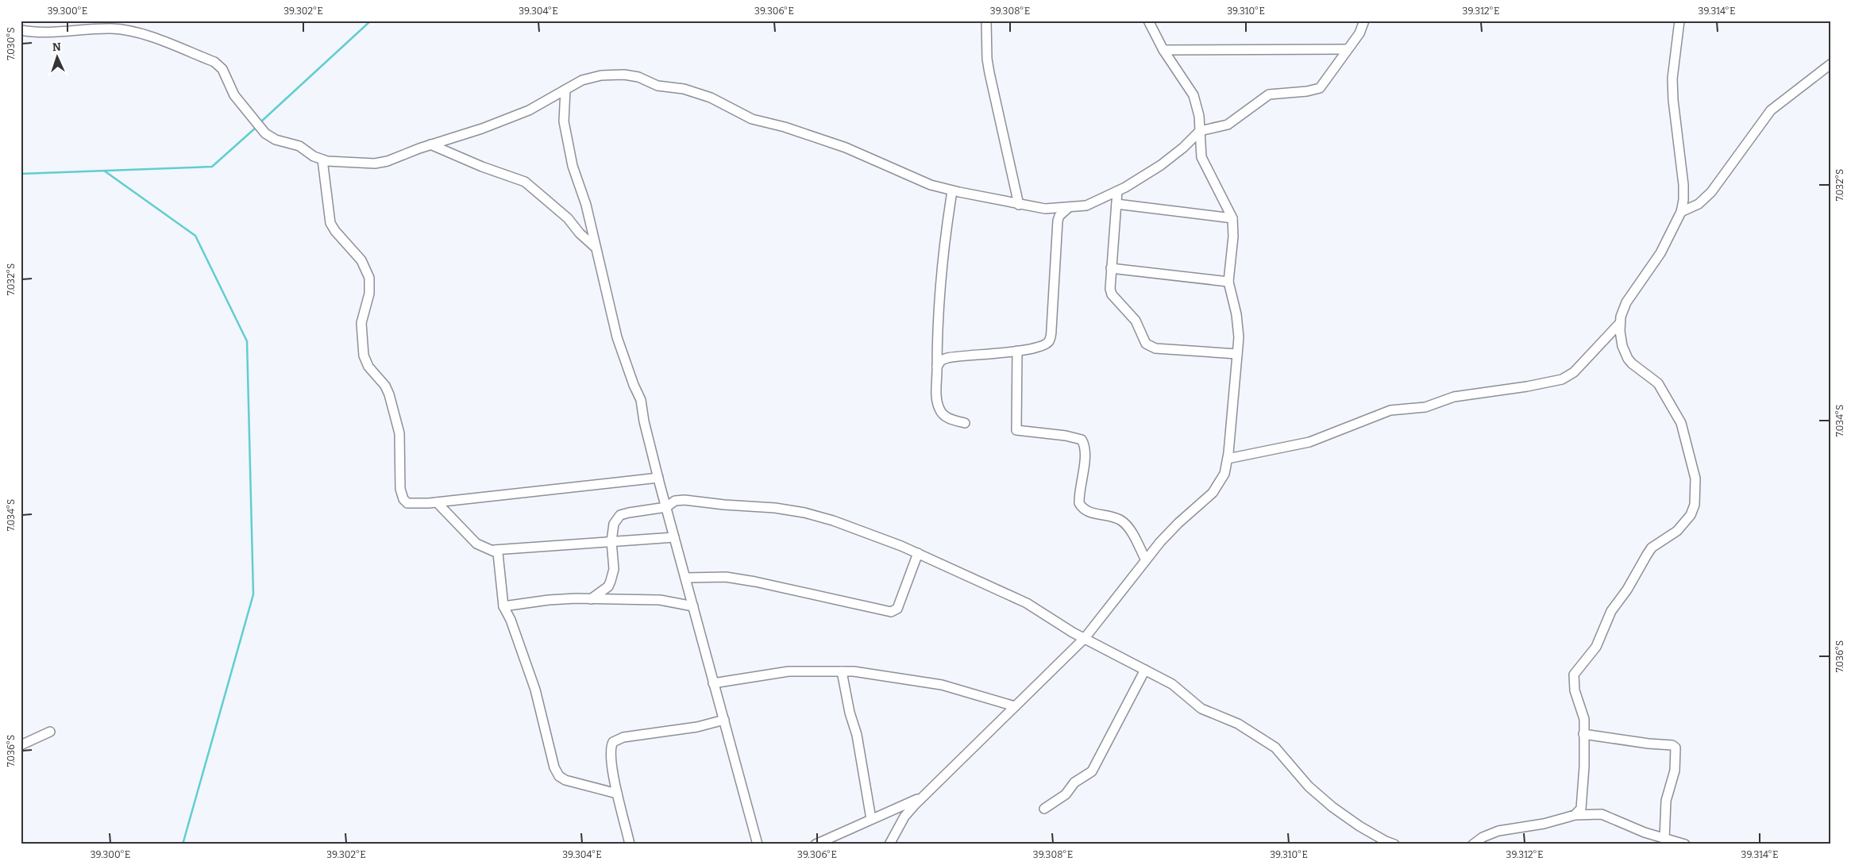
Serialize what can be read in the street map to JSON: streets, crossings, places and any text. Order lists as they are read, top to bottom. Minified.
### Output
{"north":"top","coordinates":["39.300°E","39.302°E","39.304°E","39.306°E","39.308°E","39.310°E","39.312°E","39.314°E","7.030°S","7.032°S","7.034°S","7.036°S"]}
